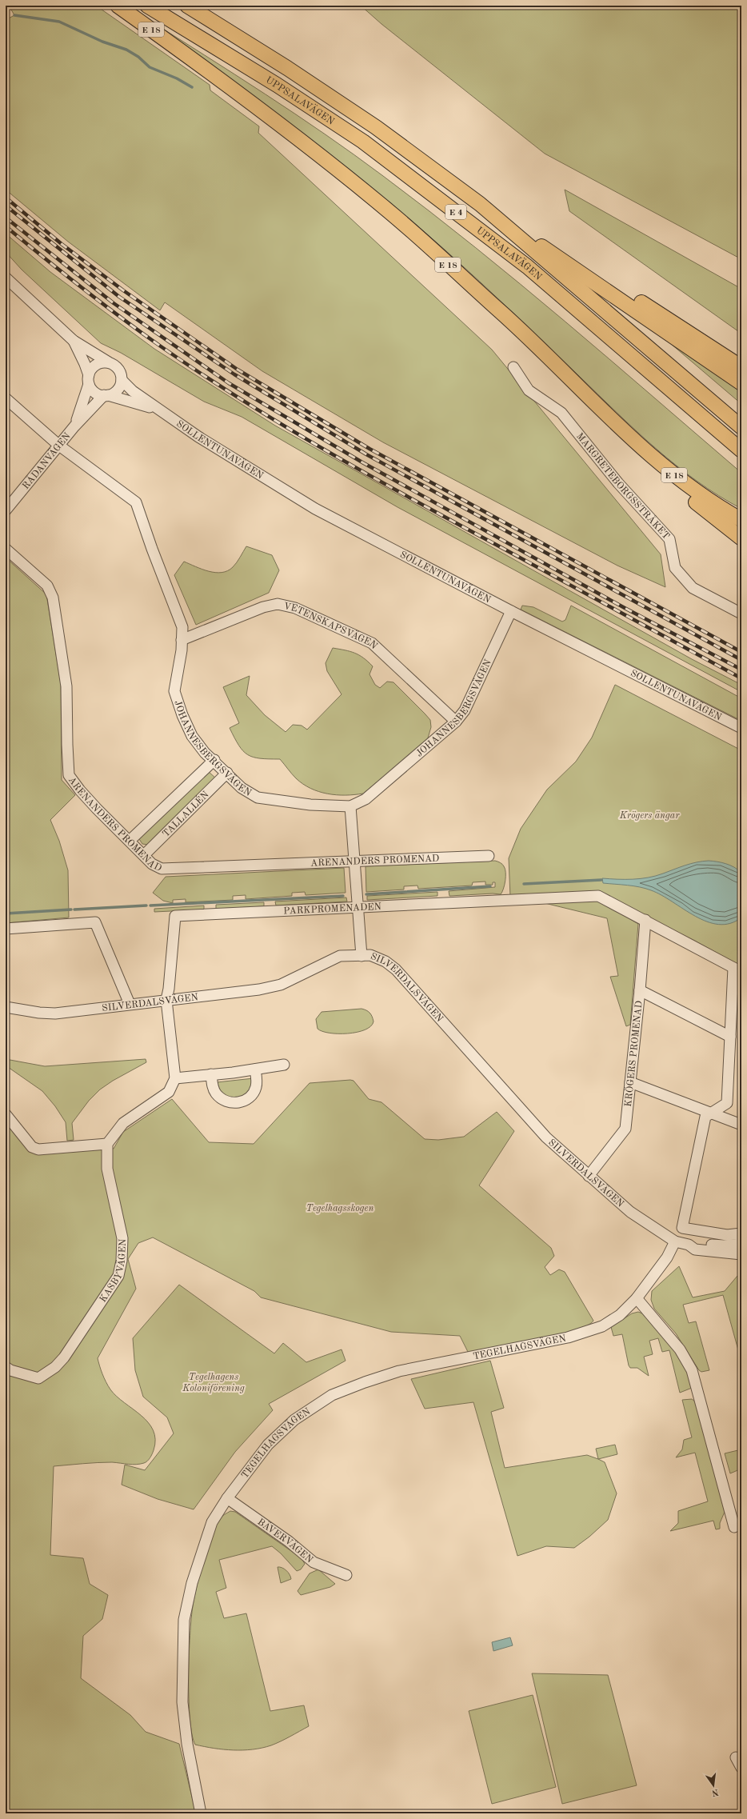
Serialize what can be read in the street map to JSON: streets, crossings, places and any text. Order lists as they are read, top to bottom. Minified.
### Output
{"streets":{"highway":["E 18","UPPSALAVÄGEN","E 4"],"street":["SOLLENTUNAVÄGEN","RÅDANVÄGEN","MARGRETEBORGSSTRÅKET","VETENSKAPSVÄGEN","JOHANNESBERGSVÄGEN","TALLALLÉN","ARENANDERS PROMENAD","PARKPROMENADEN","SILVERDALSVÄGEN","KRÖGERS PROMENAD","KASBYVÄGEN","TEGELHAGSVÄGEN","BÄVERVÄGEN"]},"crossings":[["SOLLENTUNAVÄGEN","RÅDANVÄGEN"],["SOLLENTUNAVÄGEN","JOHANNESBERGSVÄGEN"],["RÅDANVÄGEN","JOHANNESBERGSVÄGEN"],["VETENSKAPSVÄGEN","JOHANNESBERGSVÄGEN"],["JOHANNESBERGSVÄGEN","TALLALLÉN"],["TALLALLÉN","ARENANDERS PROMENAD"],["PARKPROMENADEN","SILVERDALSVÄGEN"],["PARKPROMENADEN","KRÖGERS PROMENAD"],["SILVERDALSVÄGEN","KRÖGERS PROMENAD"],["SILVERDALSVÄGEN","TEGELHAGSVÄGEN"],["TEGELHAGSVÄGEN","BÄVERVÄGEN"]],"parks":["Krögers ängar","Tegelhagsskogen","Tegelhagens Koloniförening"],"north":"bottom"}
